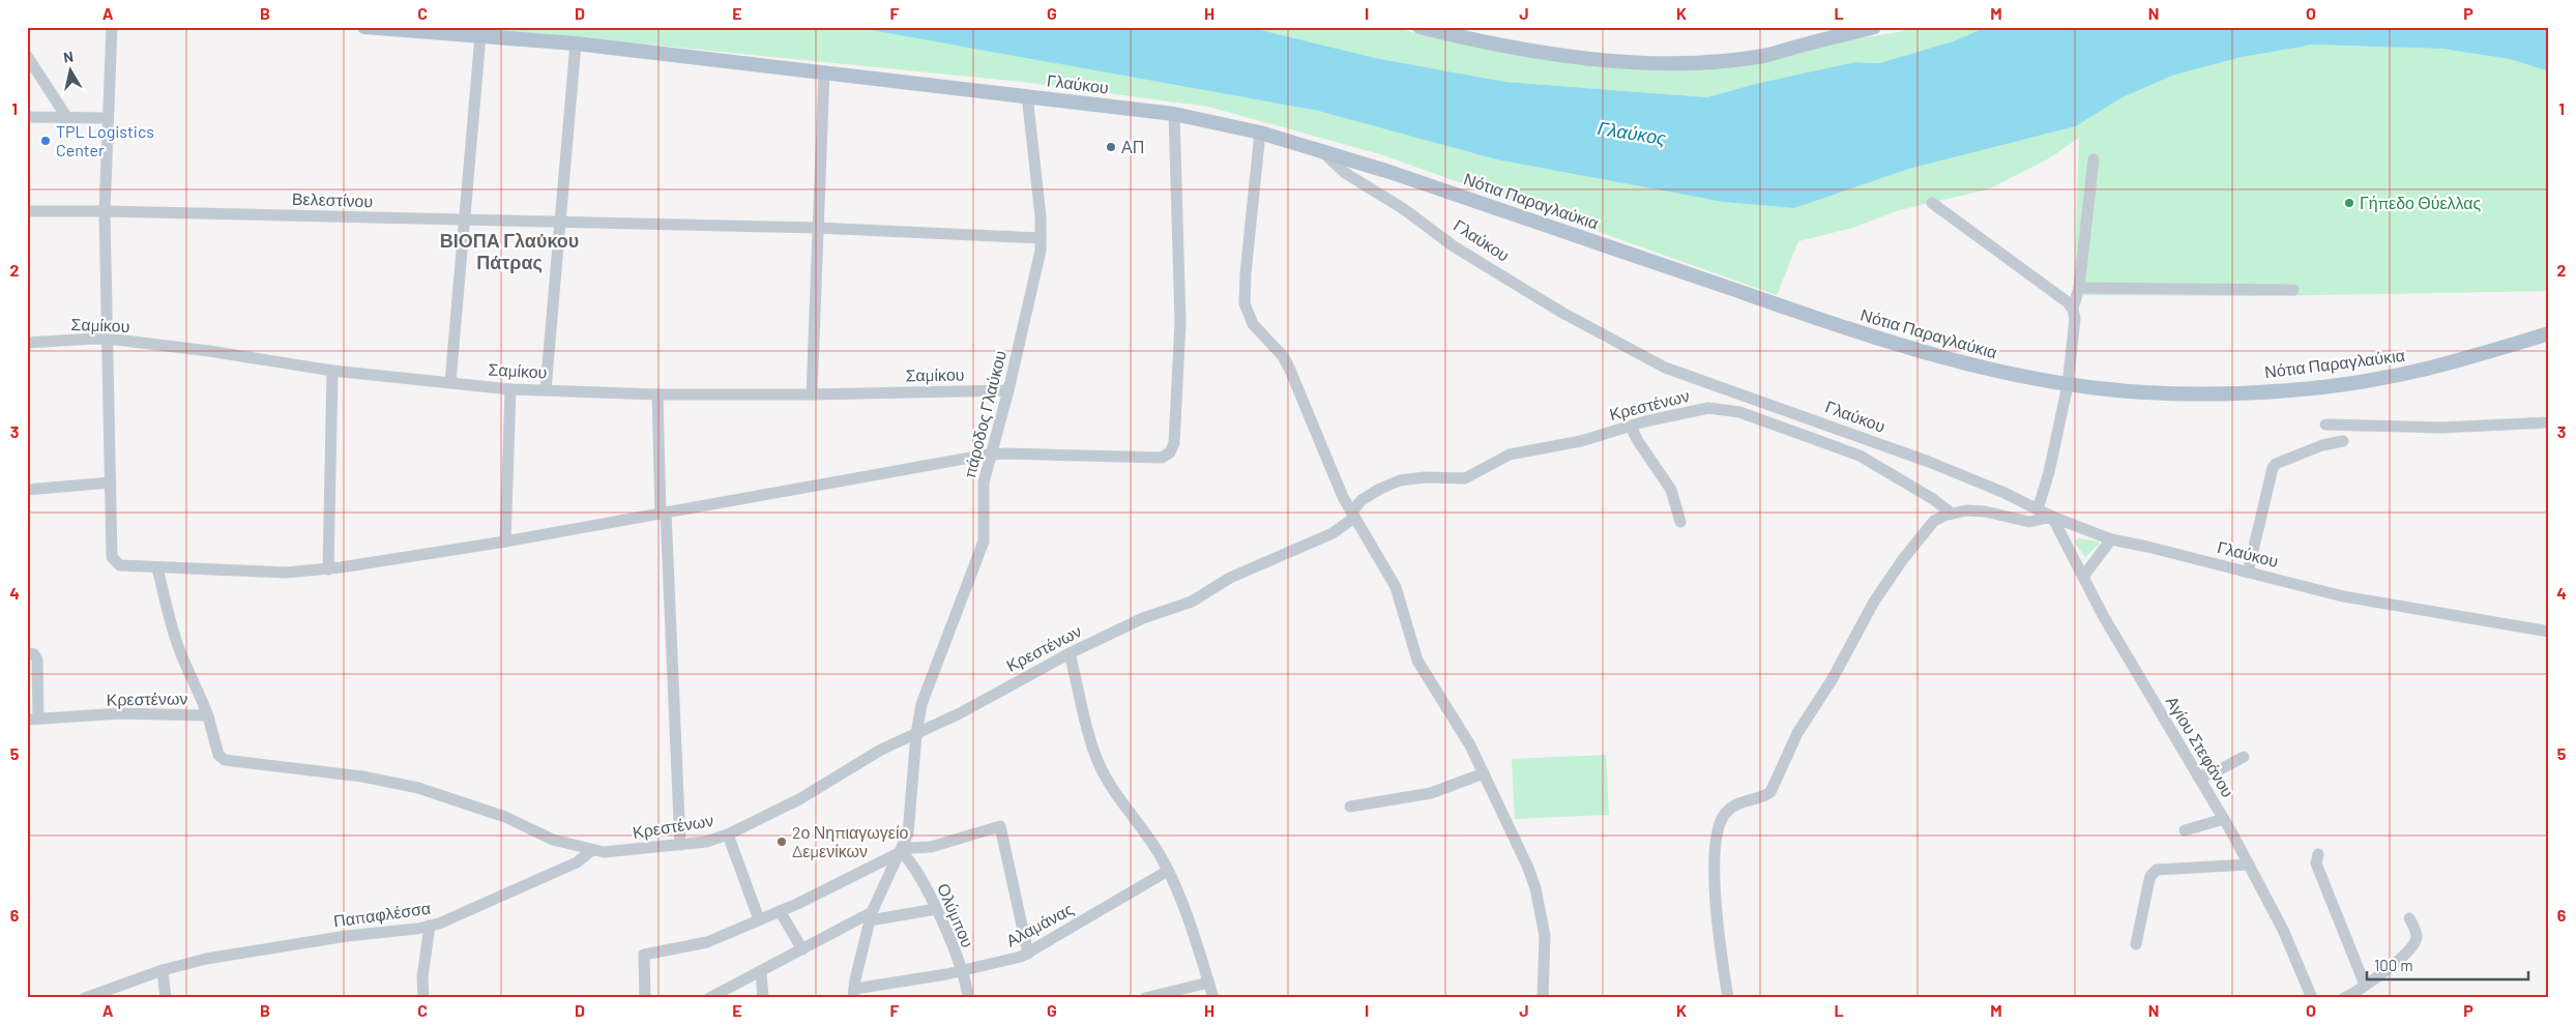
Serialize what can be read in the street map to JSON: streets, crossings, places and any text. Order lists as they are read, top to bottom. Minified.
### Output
{"streets":{"main road":["Γλαύκου","Νότια Παραγλαύκια"],"street":["Βελεστίνου","Σαμίκου","Κρεστένων","πάροδος Γλαύκου","Αγίου Στεφάνου","Παπαφλέσσα","Ολύμπου","Αλαμάνας"]},"crossings":[["Γλαύκου","Νότια Παραγλαύκια"],["Γλαύκου","πάροδος Γλαύκου"],["Γλαύκου","Αγίου Στεφάνου"],["Βελεστίνου","πάροδος Γλαύκου"],["Σαμίκου","πάροδος Γλαύκου"],["Κρεστένων","πάροδος Γλαύκου"],["Κρεστένων","Παπαφλέσσα"],["πάροδος Γλαύκου","Ολύμπου"],["πάροδος Γλαύκου","Αλαμάνας"],["Ολύμπου","Αλαμάνας"]],"districts":["ΒΙΟΠΑ Γλαύκου Πάτρας"],"water":["Γλαύκος"],"places":["TPL Logistics Center","ΑΠ","Γήπεδο Θύελλας","2ο Νηπιαγωγείο Δεμενίκων"],"scale_bar":"100 m","north":"top","grid":{"columns":["A","B","C","D","E","F","G","H","I","J","K","L","M","N","O","P"],"rows":["1","2","3","4","5","6"]}}
